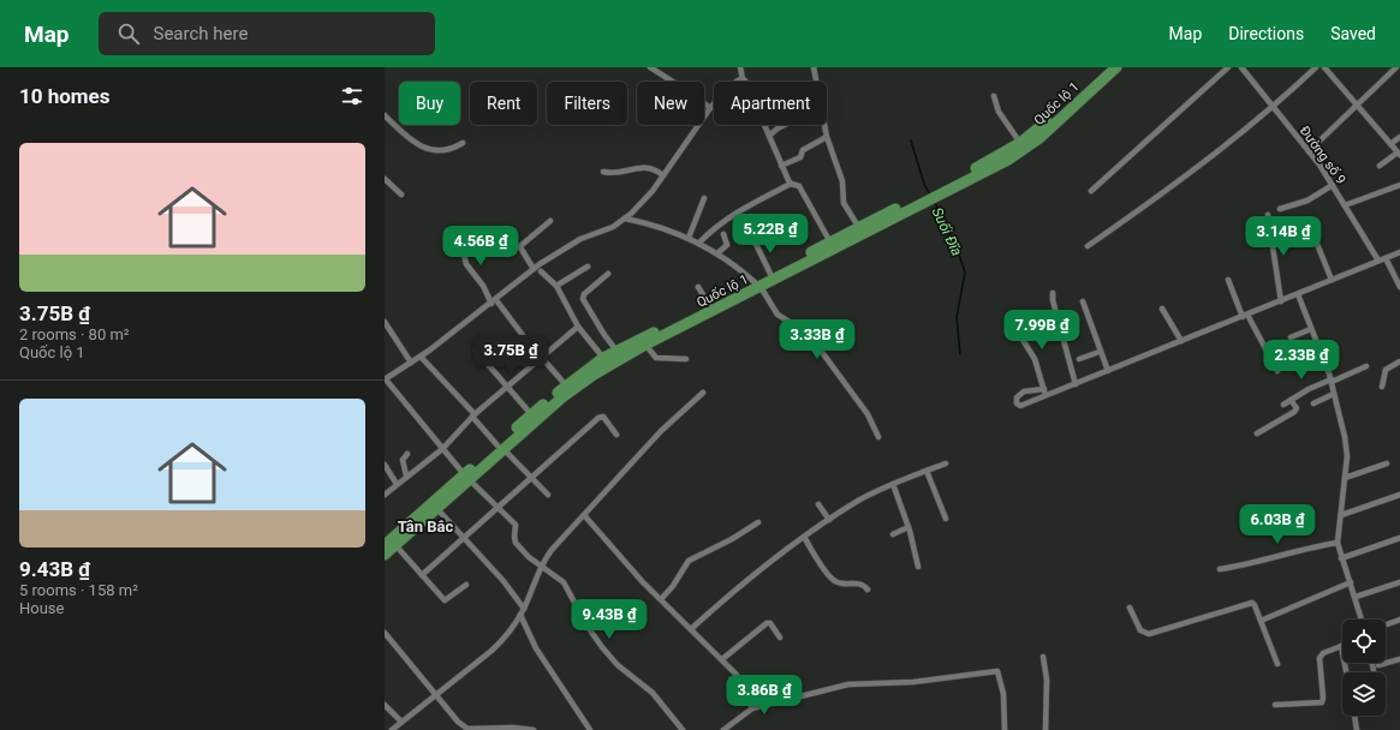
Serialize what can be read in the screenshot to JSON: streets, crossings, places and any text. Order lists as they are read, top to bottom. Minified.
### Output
{"streets":{"highway":["Quốc lộ 1"],"street":["Đường số 9"]},"districts":["Tân Bắc"],"water":["Suối Đĩa"],"page":{"header":"Map","search":"Search here","nav":["Map","Directions","Saved"],"heading":"10 homes","chip":["Buy","Rent","Filters","New","Apartment"],"list":[{"name":"3.75B ₫","note":"2 rooms · 80 m² · Quốc lộ 1"},{"name":"9.43B ₫","note":"5 rooms · 158 m² · House"}],"price":["5.22B ₫","3.14B ₫","4.56B ₫","7.99B ₫","3.33B ₫","3.75B ₫","2.33B ₫","6.03B ₫","9.43B ₫","3.86B ₫"]}}
